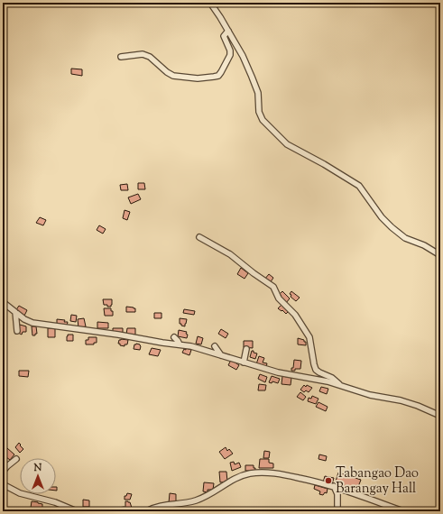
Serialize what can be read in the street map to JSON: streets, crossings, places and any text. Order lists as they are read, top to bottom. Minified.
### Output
{"places":["Tabangao Dao Barangay Hall"],"north":"top"}
